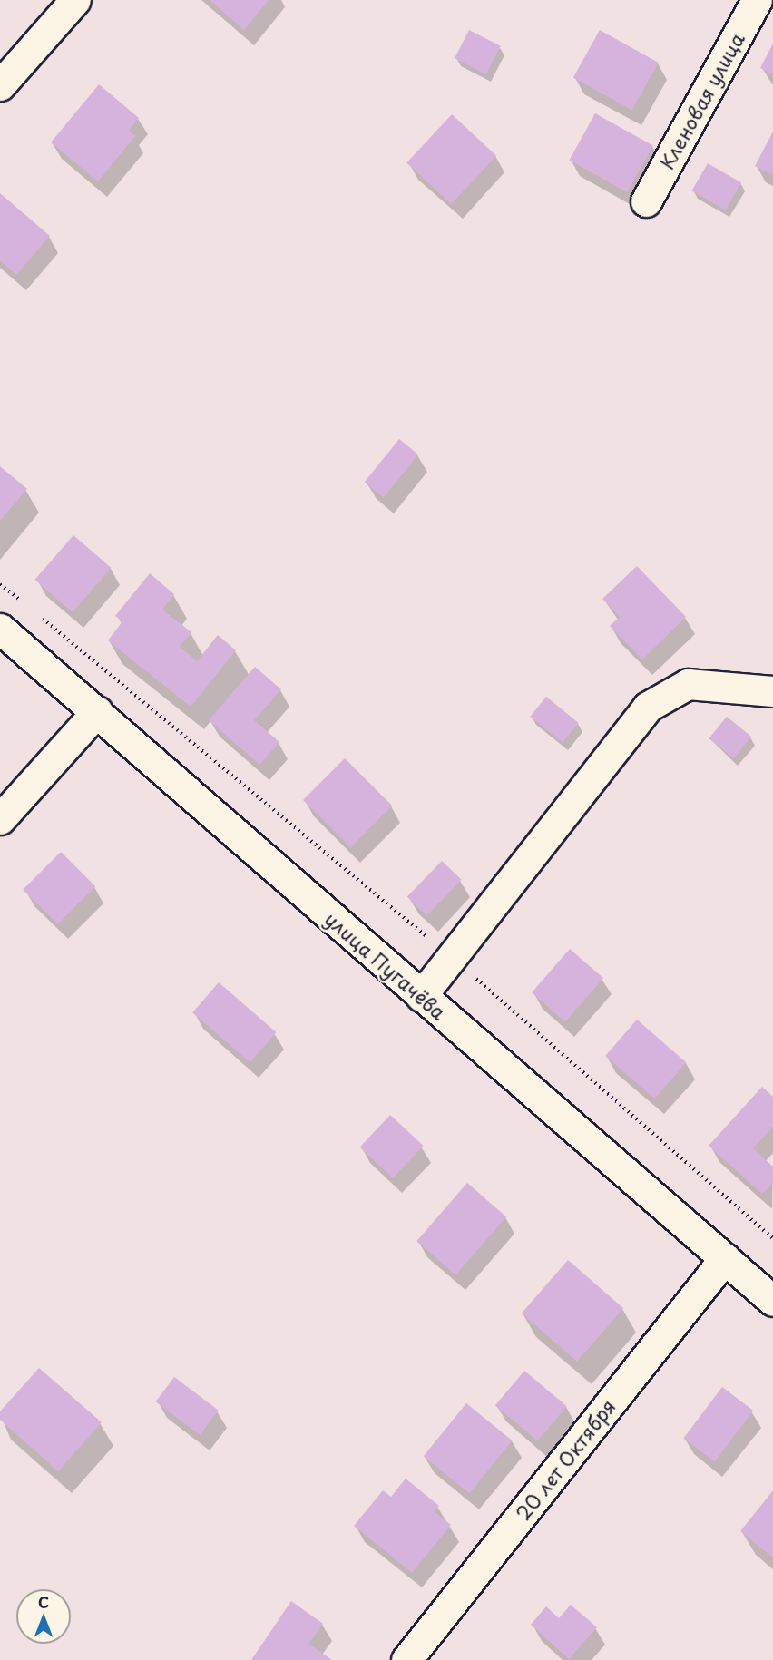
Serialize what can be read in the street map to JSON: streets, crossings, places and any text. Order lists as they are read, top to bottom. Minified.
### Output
{"streets":{"street":["Кленовая улица","улица Пугачёва","20 лет Октября"]},"crossings":[["улица Пугачёва","20 лет Октября"]],"north":"top"}
